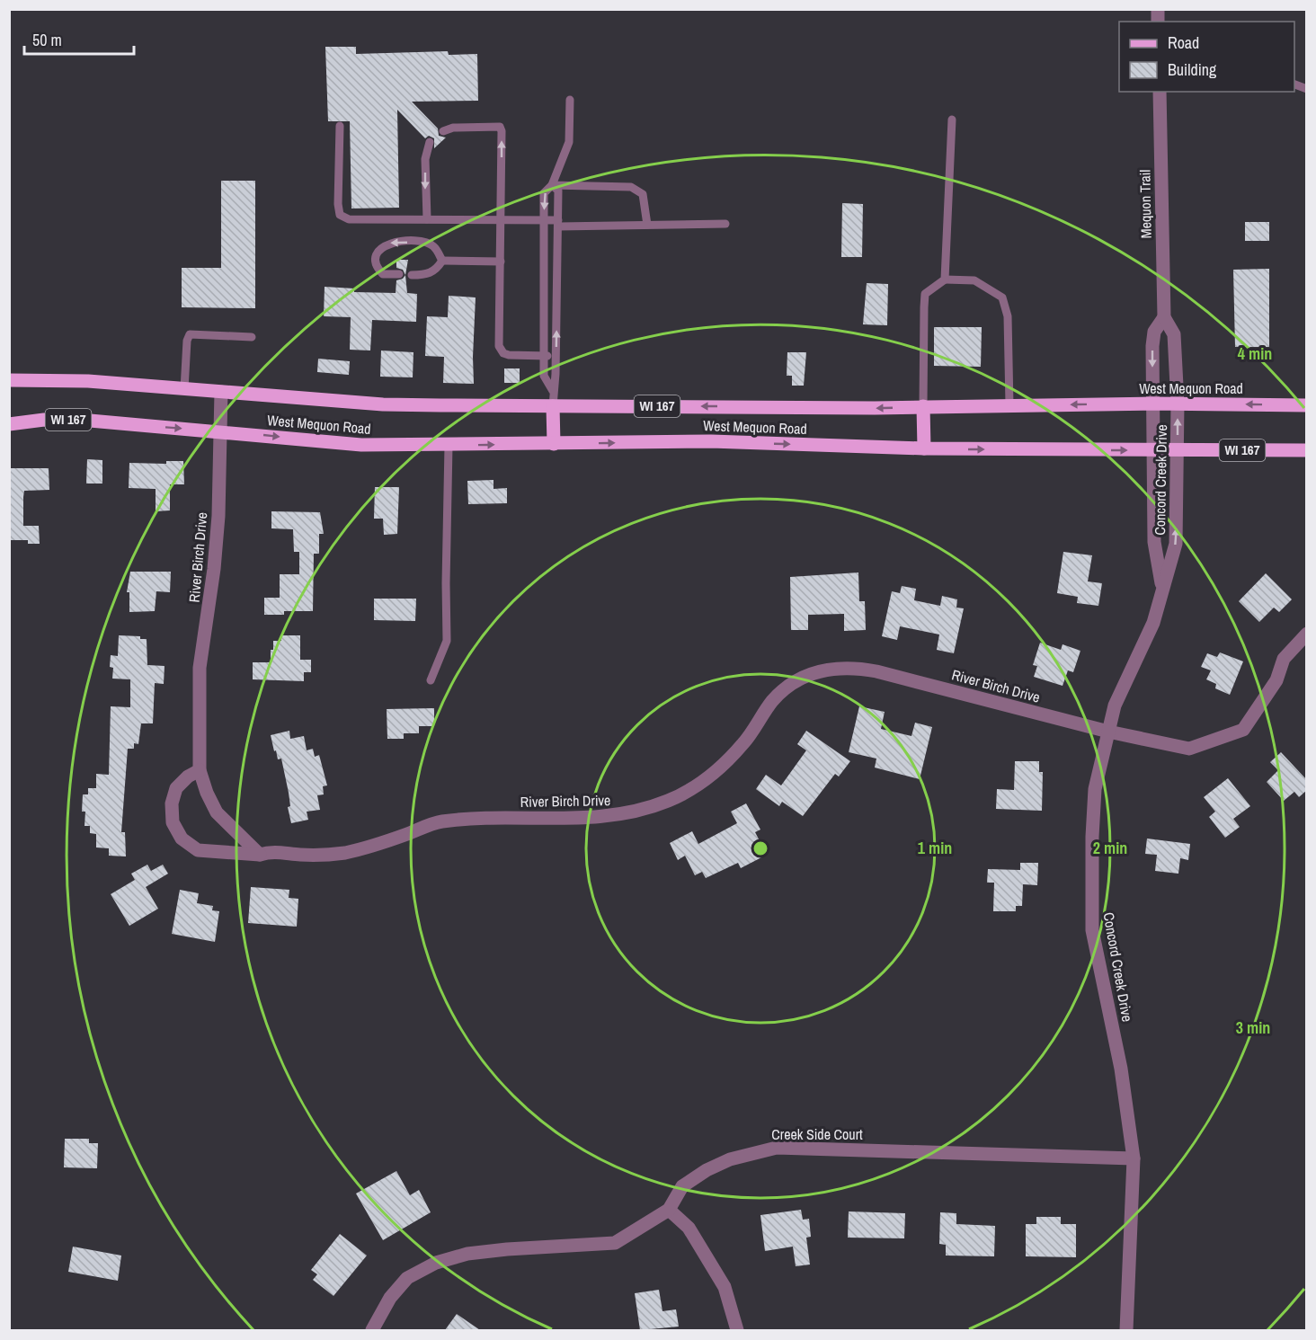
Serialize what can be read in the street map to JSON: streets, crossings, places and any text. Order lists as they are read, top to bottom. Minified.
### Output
{"streets":{"main road":["West Mequon Road","WI 167"],"street":["Mequon Trail","Concord Creek Drive","River Birch Drive","Creek Side Court"]},"crossings":[["Mequon Trail","West Mequon Road"],["Mequon Trail","Concord Creek Drive"],["West Mequon Road","Concord Creek Drive"],["West Mequon Road","River Birch Drive"],["Concord Creek Drive","River Birch Drive"],["Concord Creek Drive","Creek Side Court"]],"legend":["Road","Building"],"scale_bar":"50 m","rings":["4 min","1 min","2 min","3 min"]}
